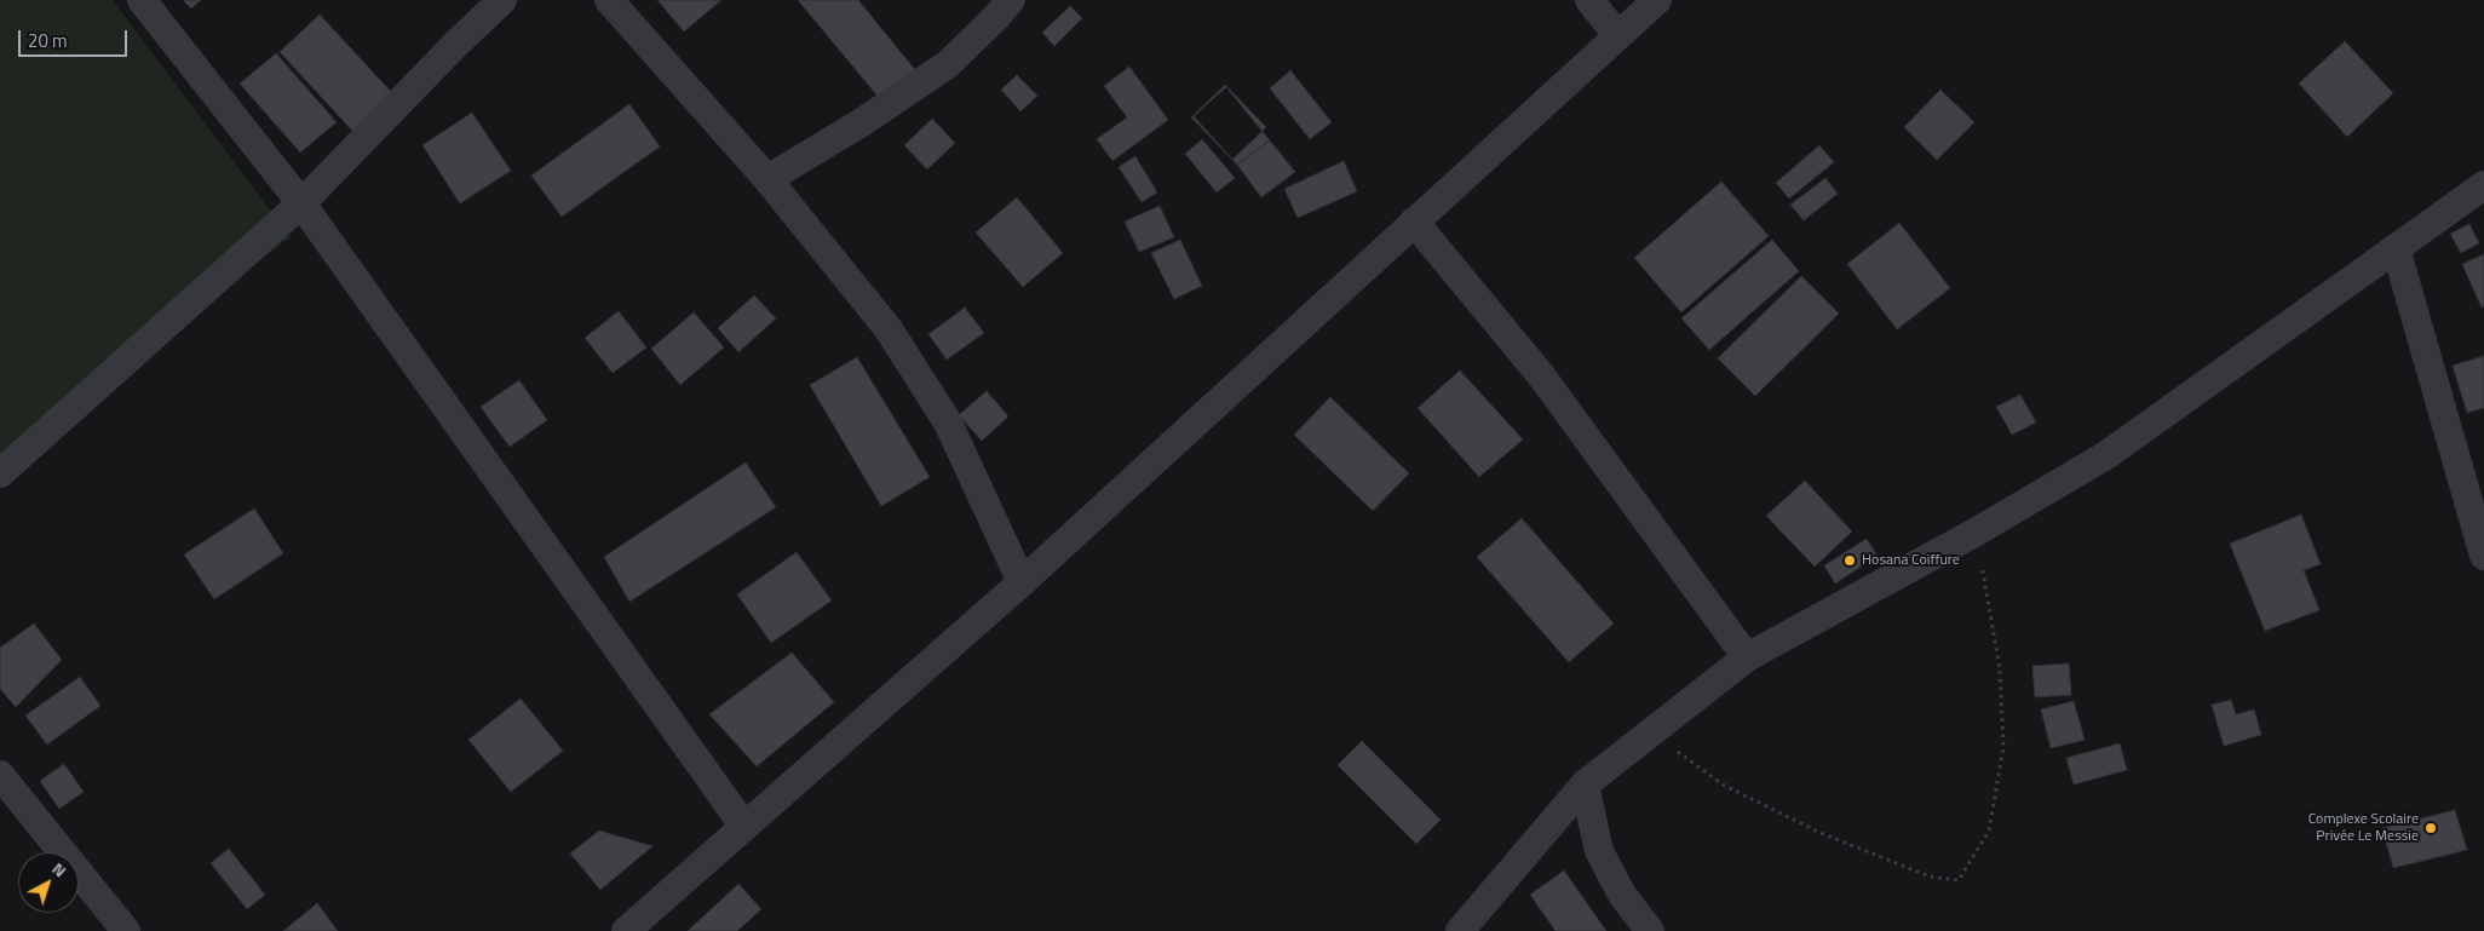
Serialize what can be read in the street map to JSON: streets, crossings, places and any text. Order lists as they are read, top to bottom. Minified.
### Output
{"places":["Hosana Coiffure","Complexe Scolaire Privée Le Messie"],"scale_bar":"20 m","north":"top right"}
